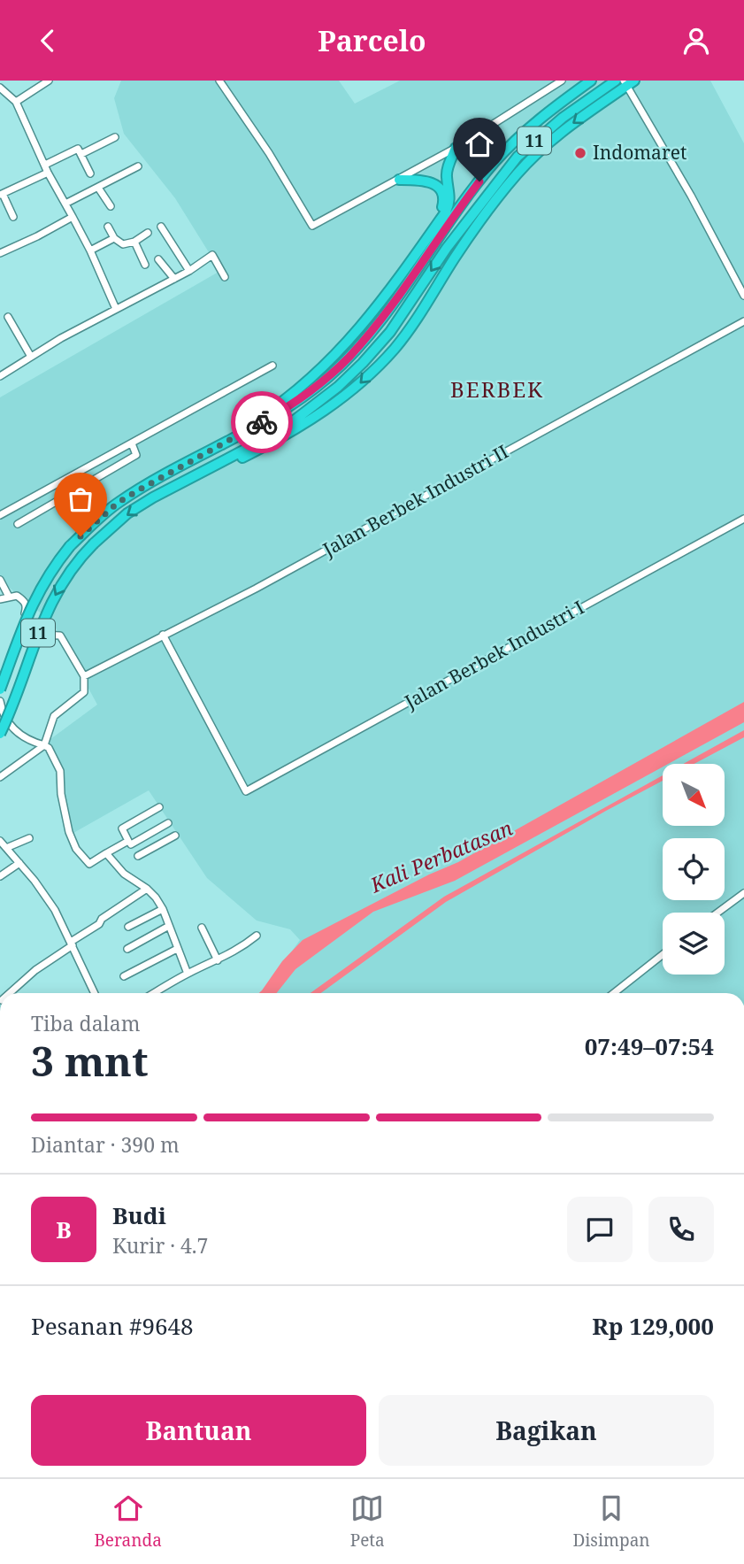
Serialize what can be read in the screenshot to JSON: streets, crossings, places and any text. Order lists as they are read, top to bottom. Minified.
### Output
{"streets":{"highway":["11"],"street":["Jalan Berbek Industri II","Jalan Berbek Industri I"]},"crossings":[["Jalan Berbek Industri II","Jalan Berbek Industri I"]],"districts":["BERBEK"],"water":["Kali Perbatasan"],"places":["Indomaret"],"north":"bottom right","page":{"header":"Parcelo","heading":["3 mnt","Tiba dalam","07:49–07:54"],"panel":["Budi","Kurir · 4.7","Pesanan #9648","Rp 129,000"],"bar":"Diantar · 390 m","round":"B","buttons":["Bantuan","Bagikan"],"tabs":["Beranda","Peta","Disimpan"]}}
